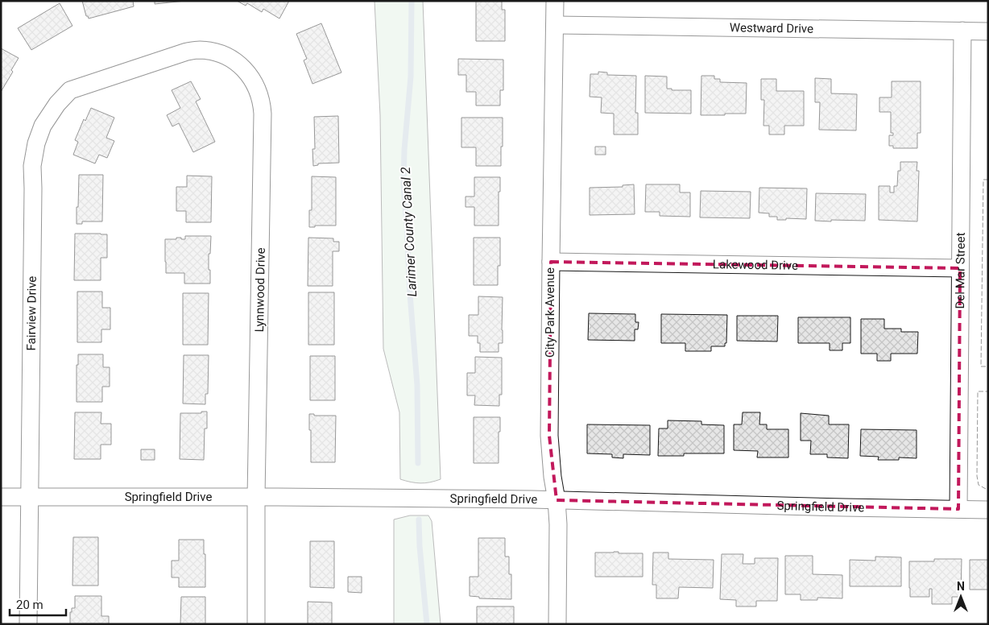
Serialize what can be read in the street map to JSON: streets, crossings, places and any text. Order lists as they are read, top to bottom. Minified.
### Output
{"streets":{"street":["Westward Drive","Lakewood Drive","Del Mar Street","Lynnwood Drive","City Park Avenue","Fairview Drive","Springfield Drive"]},"crossings":[["Westward Drive","Del Mar Street"],["Westward Drive","City Park Avenue"],["Lakewood Drive","Del Mar Street"],["Lakewood Drive","City Park Avenue"],["Del Mar Street","Springfield Drive"],["Lynnwood Drive","Fairview Drive"],["Lynnwood Drive","Springfield Drive"],["City Park Avenue","Springfield Drive"],["Fairview Drive","Springfield Drive"]],"water":["Larimer County Canal 2"],"scale_bar":"20 m","north":"top"}
